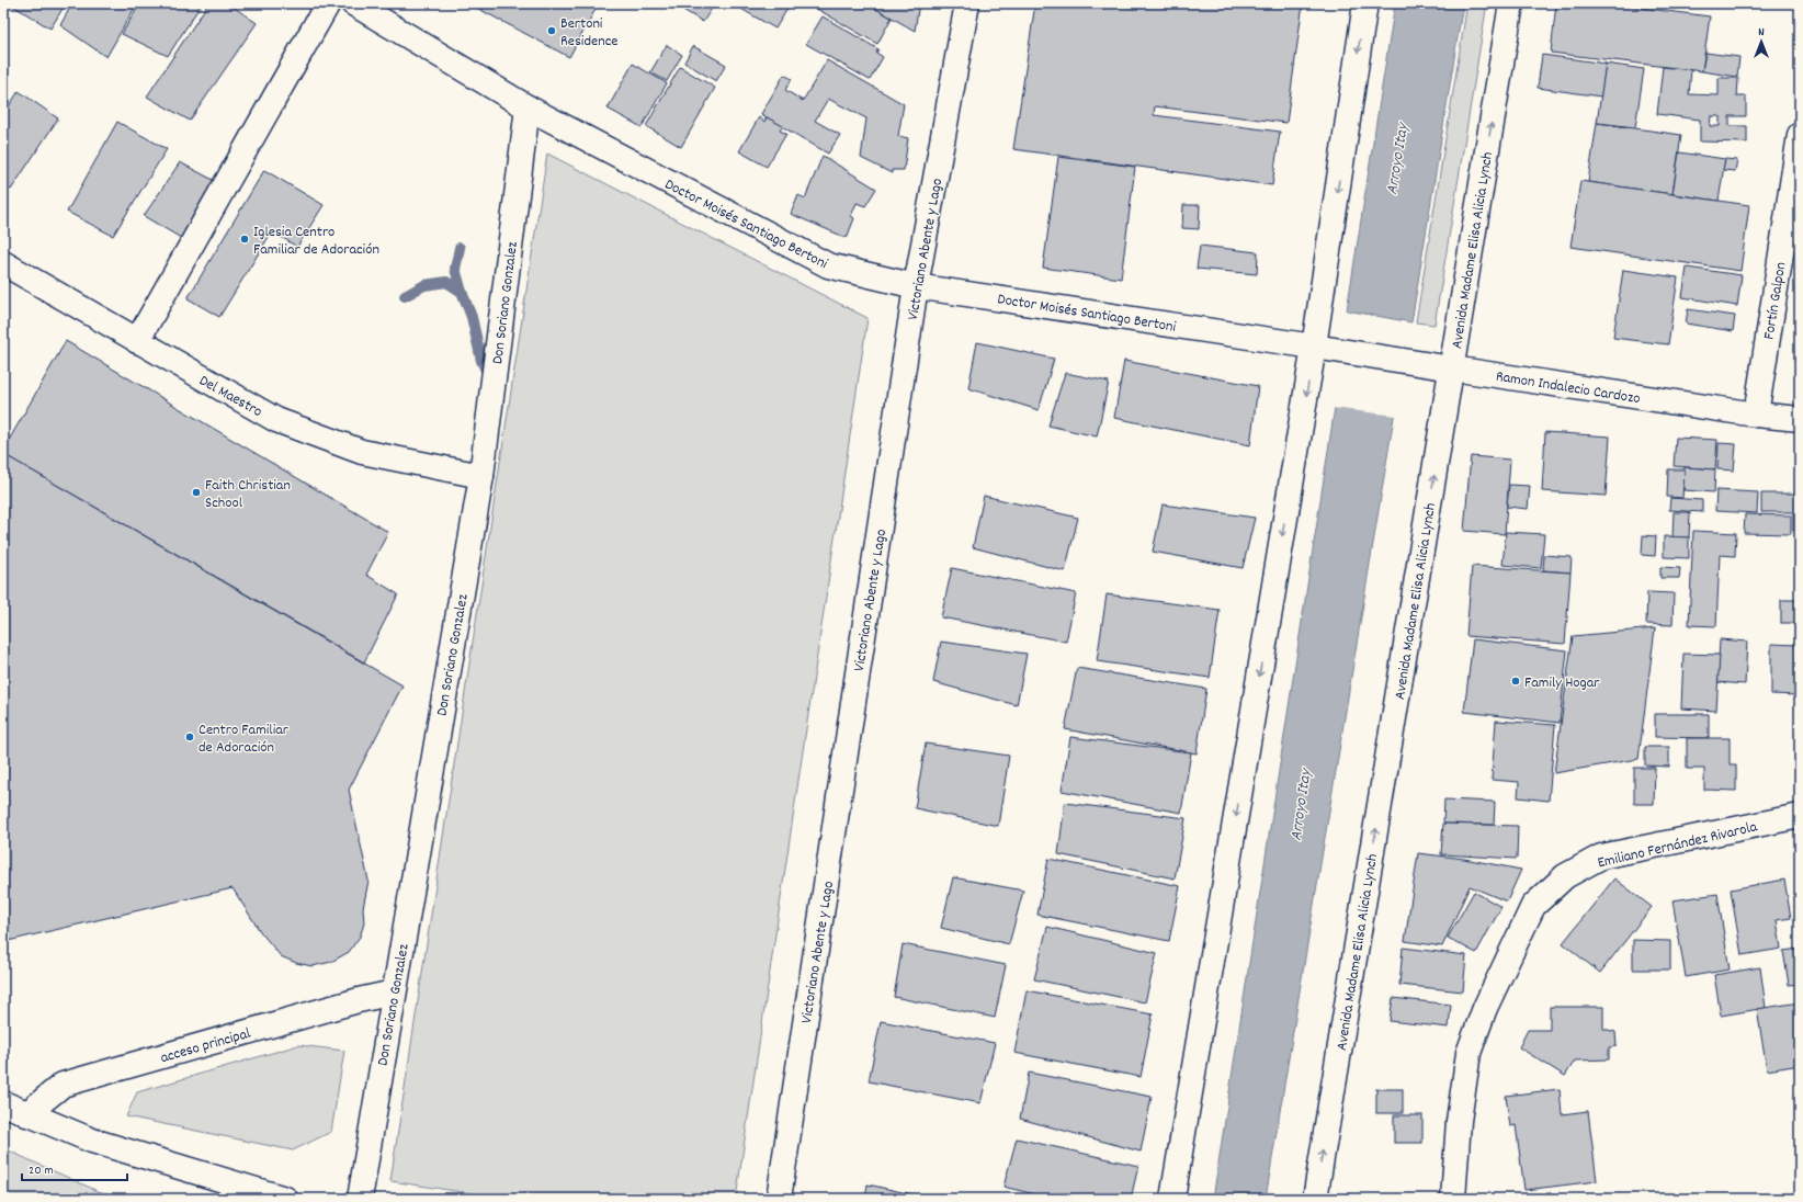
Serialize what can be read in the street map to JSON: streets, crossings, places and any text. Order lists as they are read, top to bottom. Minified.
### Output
{"streets":{"main road":["Doctor Moisés Santiago Bertoni","Victoriano Abente y Lago","Avenida Madame Elisa Alicia Lynch","Fortín Galpon","Don Soriano Gonzalez","Ramon Indalecio Cardozo","Del Maestro","Emiliano Fernández Rivarola","acceso principal"]},"crossings":[["Doctor Moisés Santiago Bertoni","Victoriano Abente y Lago"],["Doctor Moisés Santiago Bertoni","Don Soriano Gonzalez"],["Doctor Moisés Santiago Bertoni","Ramon Indalecio Cardozo"],["Avenida Madame Elisa Alicia Lynch","Ramon Indalecio Cardozo"],["Fortín Galpon","Ramon Indalecio Cardozo"],["Don Soriano Gonzalez","Del Maestro"],["Don Soriano Gonzalez","acceso principal"]],"water":["Arroyo Itay"],"places":["Bertoni Residence","Iglesia Centro Familiar de Adoración","Faith Christian School","Family Hogar","Centro Familiar de Adoración"],"scale_bar":"20 m","north":"top"}
